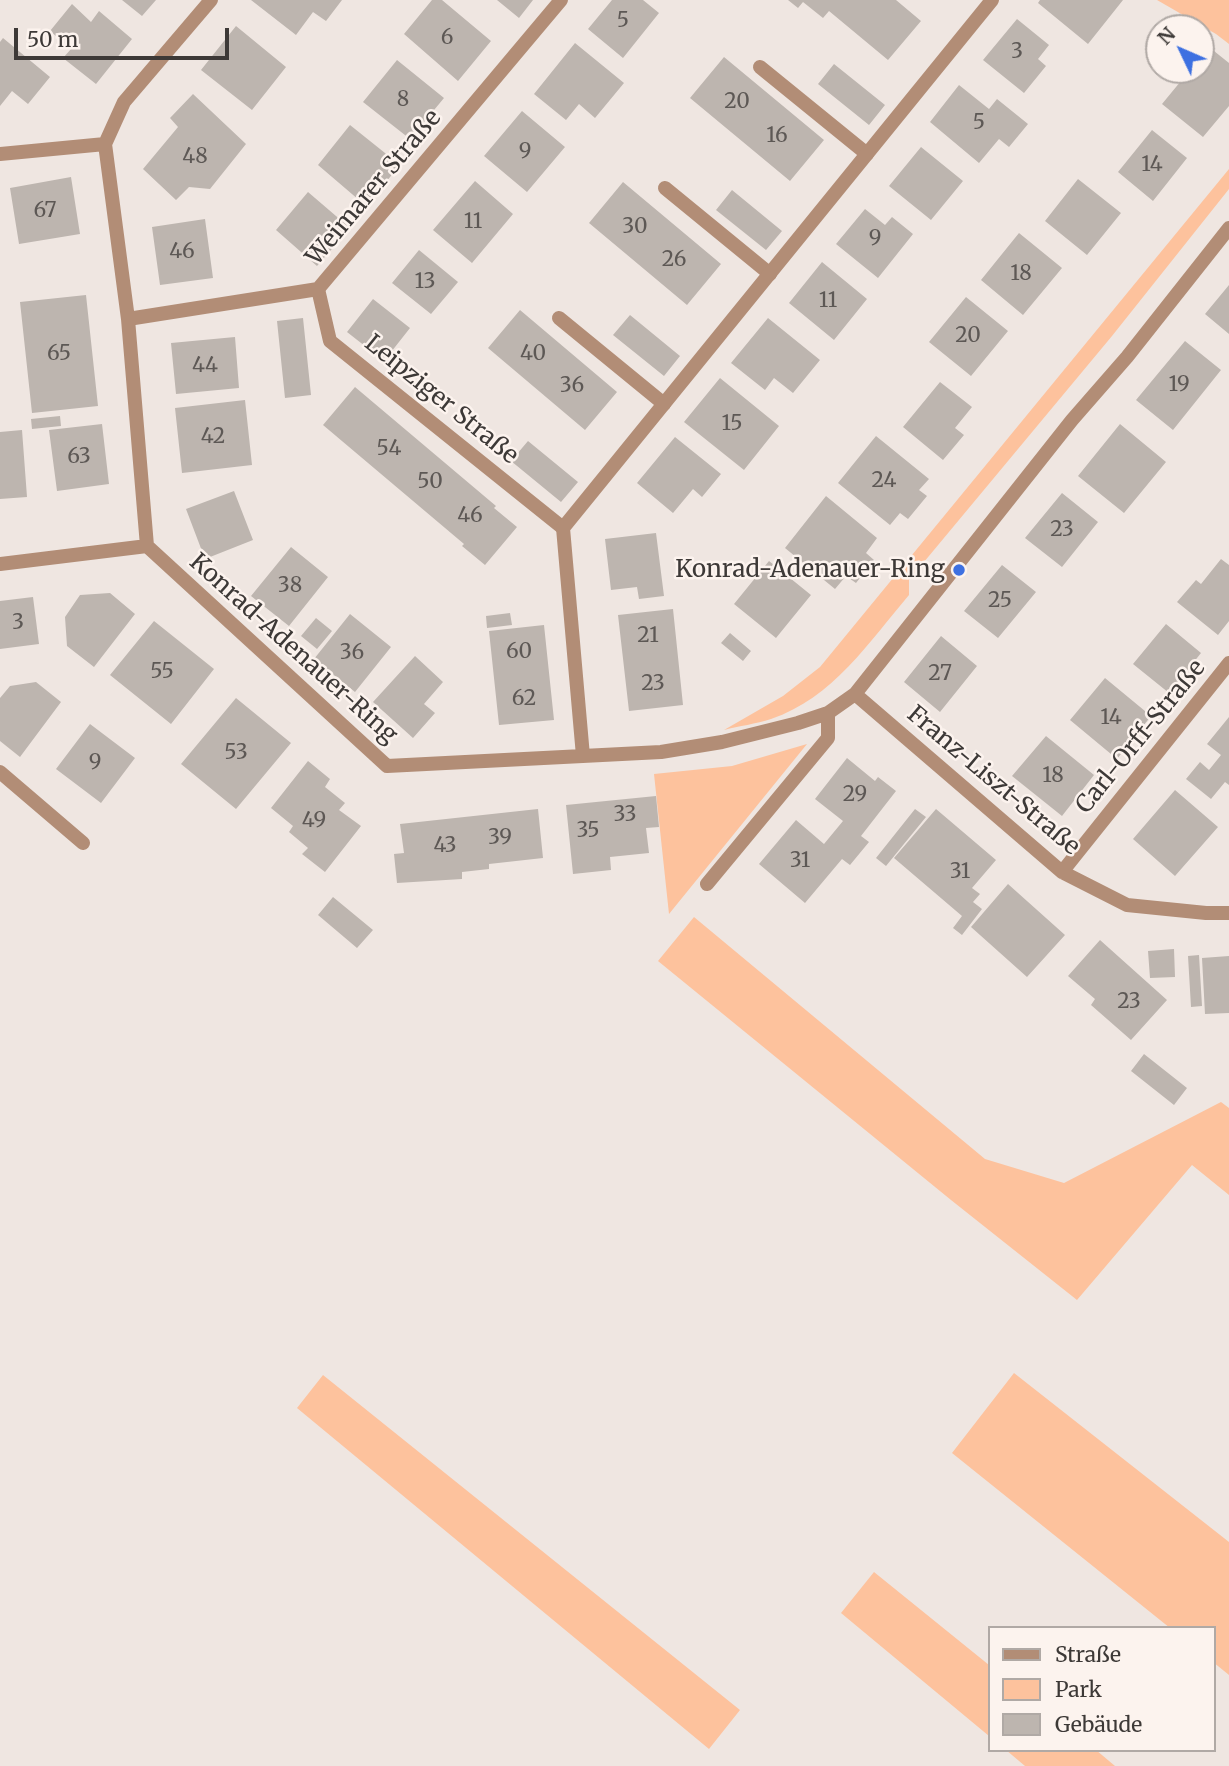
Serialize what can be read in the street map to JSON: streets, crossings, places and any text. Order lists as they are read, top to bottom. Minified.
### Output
{"streets":{"street":["Weimarer Straße","Leipziger Straße","Konrad-Adenauer-Ring","Carl-Orff-Straße","Franz-Liszt-Straße"]},"crossings":[["Weimarer Straße","Leipziger Straße"],["Konrad-Adenauer-Ring","Franz-Liszt-Straße"],["Carl-Orff-Straße","Franz-Liszt-Straße"]],"places":["Konrad-Adenauer-Ring"],"house_numbers":["5","6","3","8","20","5","16","9","48","14","67","11","30","9","46","26","18","13","11","20","65","40","44","19","36","15","42","54","63","24","50","46","23","38","25","3","21","60","36","55","27","23","62","14","53","9","18","29","33","49","35","39","43","31","31","23"],"legend":["Straße","Park","Gebäude"],"scale_bar":"50 m","north":"top left"}
